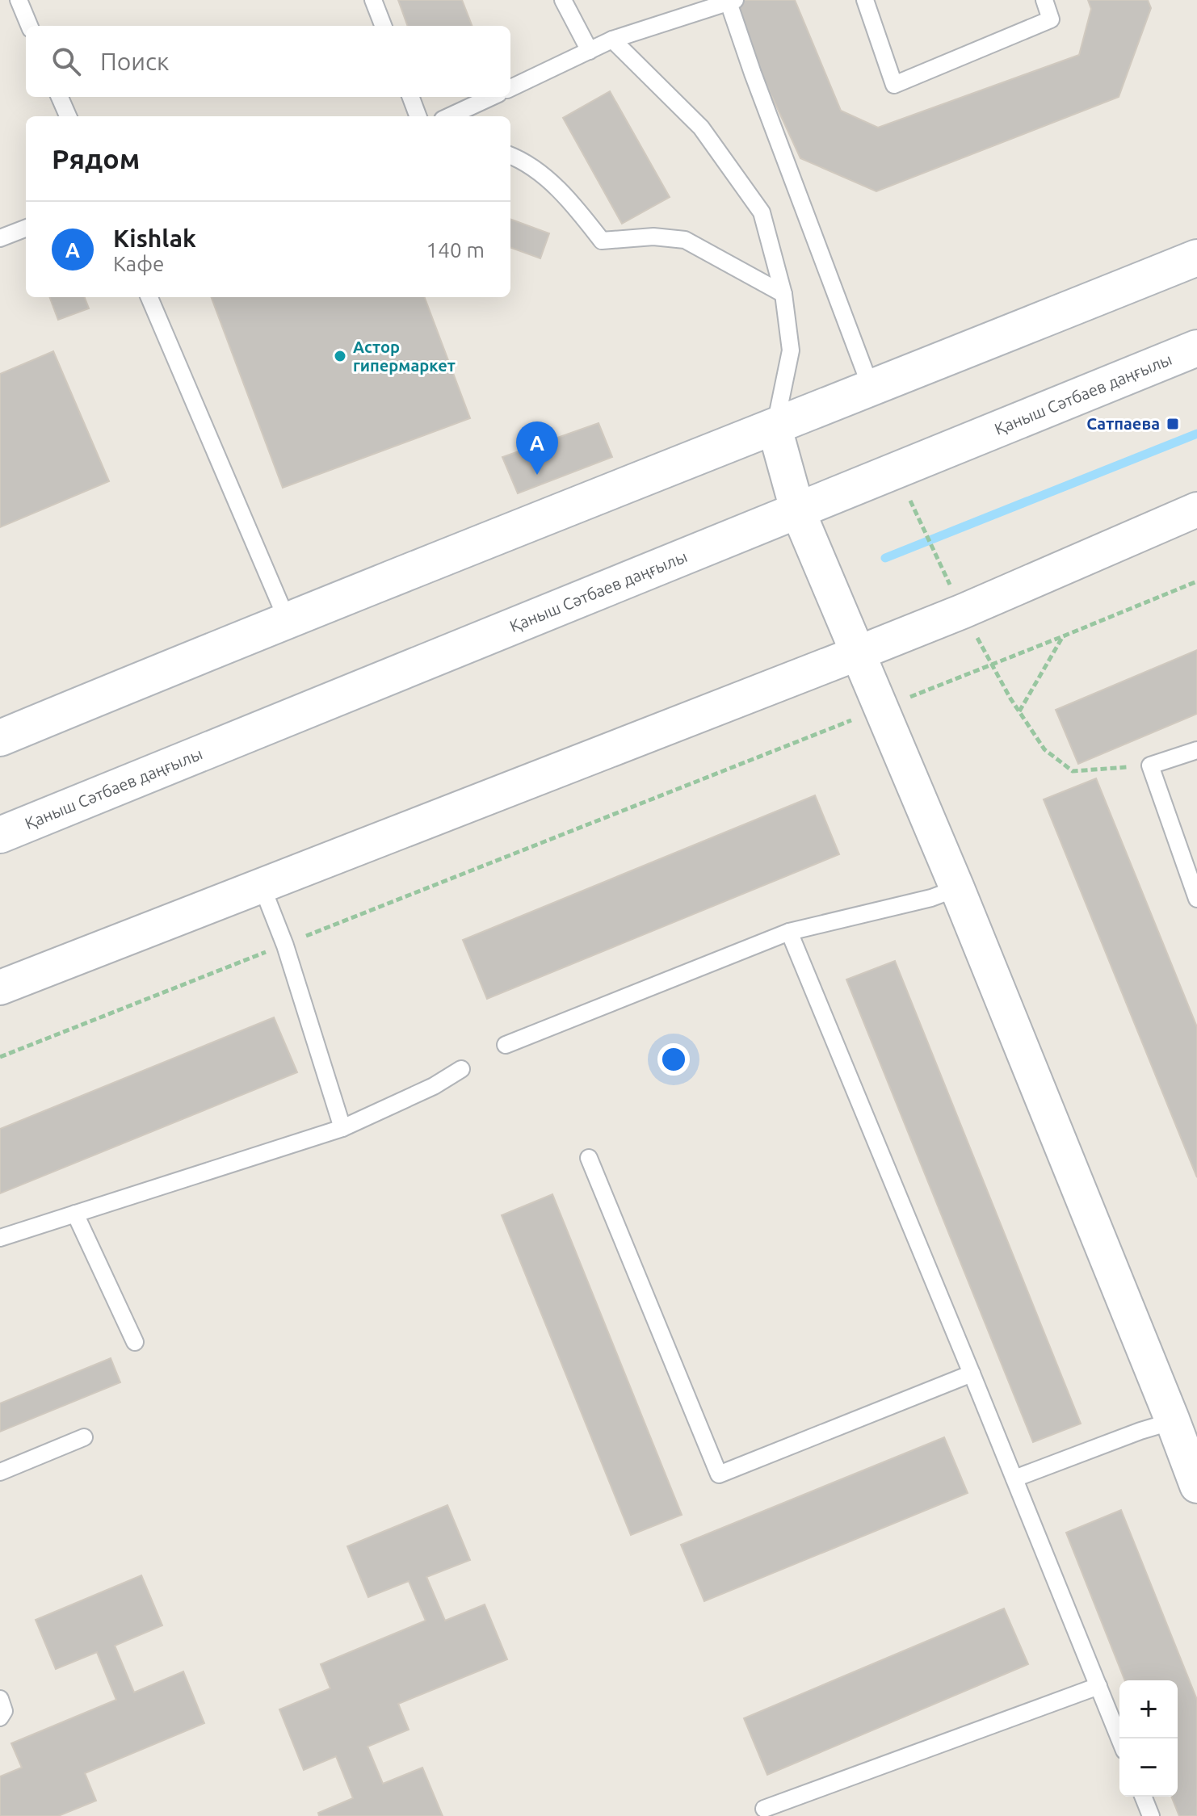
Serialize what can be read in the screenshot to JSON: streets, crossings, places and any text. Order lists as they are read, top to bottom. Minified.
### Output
{"streets":{"main road":["Қаныш Сәтбаев даңғылы"]},"places":{"other":["Астор гипермаркет"],"transit":["Сатпаева"]},"page":{"search":"Поиск","heading":"Рядом","list":[{"mark":"A","name":"Kishlak","note":"Кафе","value":"140 m"}],"pins":"A","map_buttons":["+","−"]}}
